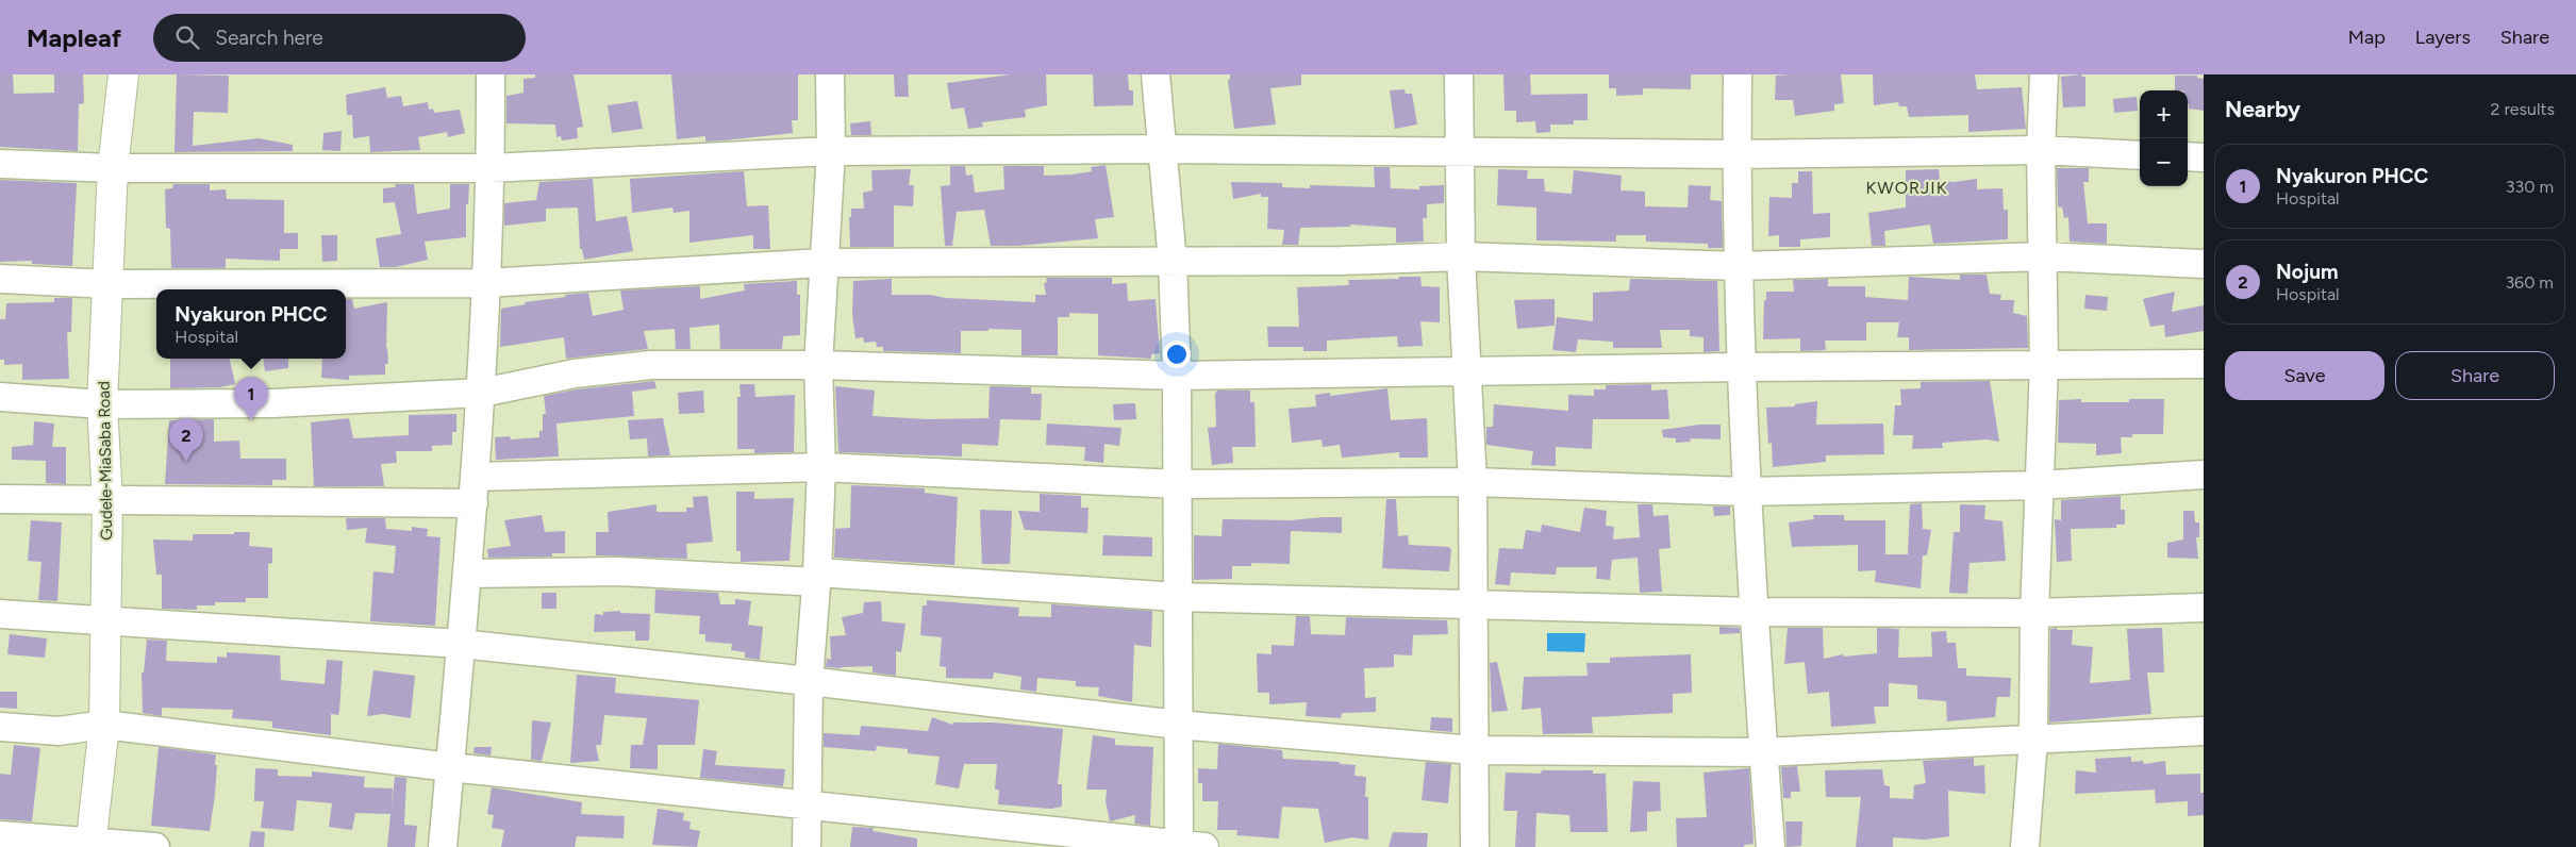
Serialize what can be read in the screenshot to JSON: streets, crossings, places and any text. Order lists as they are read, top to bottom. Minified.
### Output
{"streets":{"main road":["Gudele-MiaSaba Road"]},"districts":["KWORJIK"],"page":{"header":"Mapleaf","search":"Search here","nav":["Map","Layers","Share"],"heading":["Nearby","2 results"],"map_buttons":["+","−"],"list":[{"mark":"1","name":"Nyakuron PHCC","note":"Hospital","value":"330 m"},{"mark":"2","name":"Nojum","note":"Hospital","value":"360 m"}],"popup":["Nyakuron PHCC","Hospital"],"buttons":["Save","Share"],"pins":["1","2"]}}
